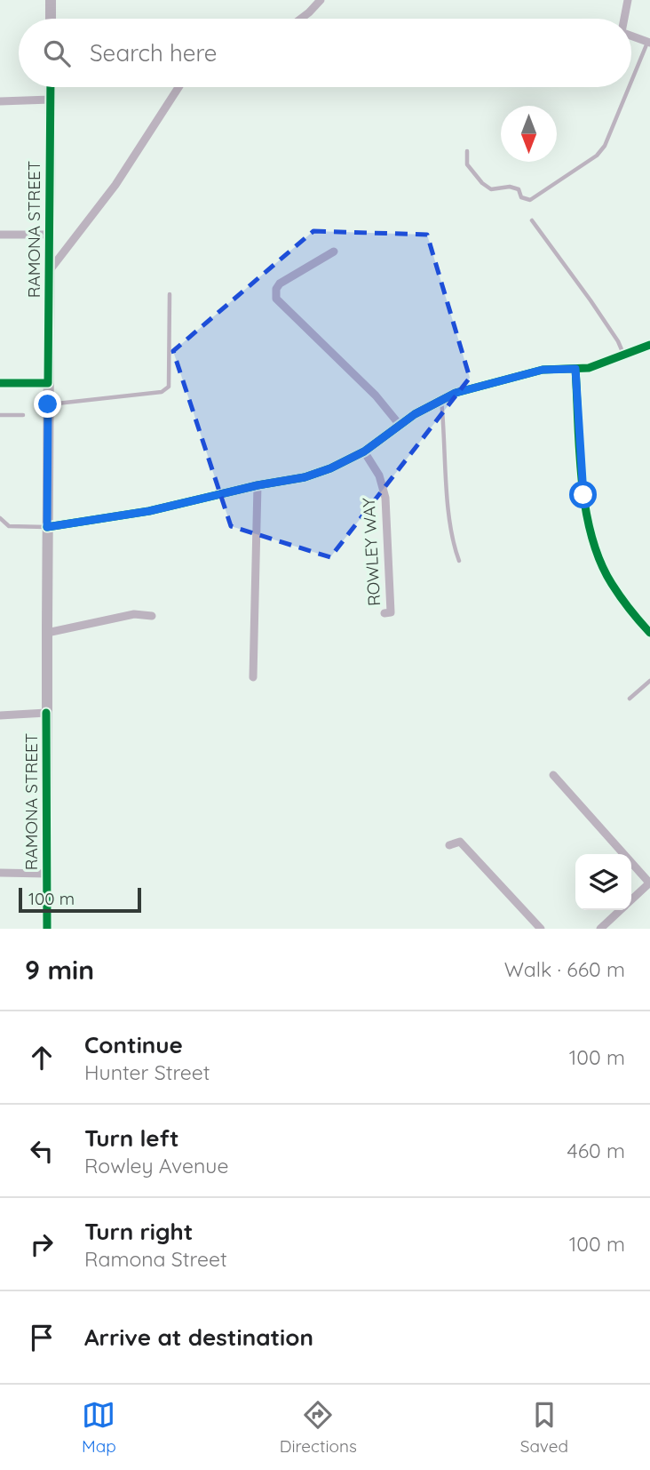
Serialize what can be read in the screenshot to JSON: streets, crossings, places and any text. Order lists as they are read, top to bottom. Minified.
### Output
{"streets":{"main road":["RAMONA STREET"],"street":["ROWLEY WAY"]},"scale_bar":"100 m","north":"bottom","page":{"search":"Search here","scale":"100 m","heading":["9 min","Walk · 660 m"],"list":[["Continue","Hunter Street","100 m"],["Turn left","Rowley Avenue","460 m"],["Turn right","Ramona Street","100 m"],"Arrive at destination"],"nav":["Map","Directions","Saved"]}}
